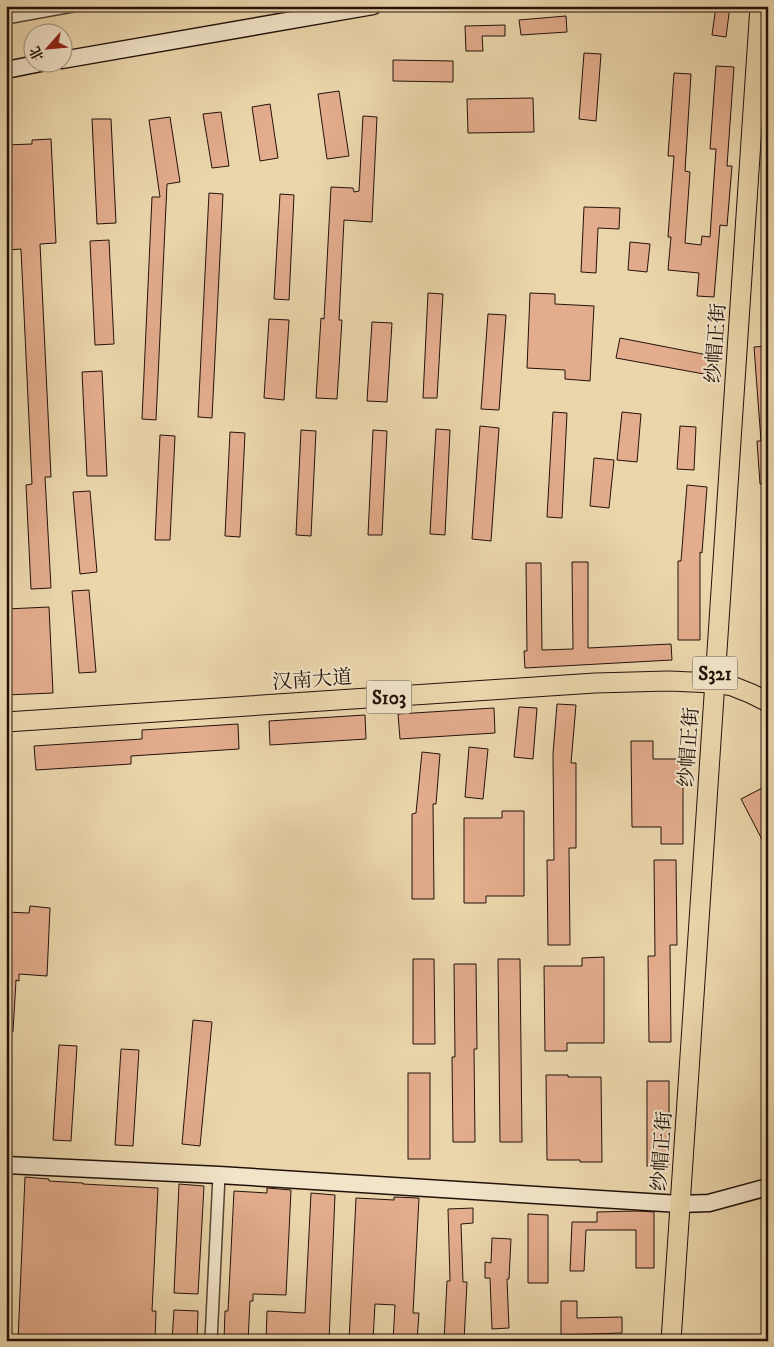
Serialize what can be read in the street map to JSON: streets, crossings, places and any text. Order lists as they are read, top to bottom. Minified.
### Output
{"streets":{"main road":["纱帽正街","S321","汉南大道","S103"]},"crossings":[["纱帽正街","汉南大道"]],"north":"bottom left"}
